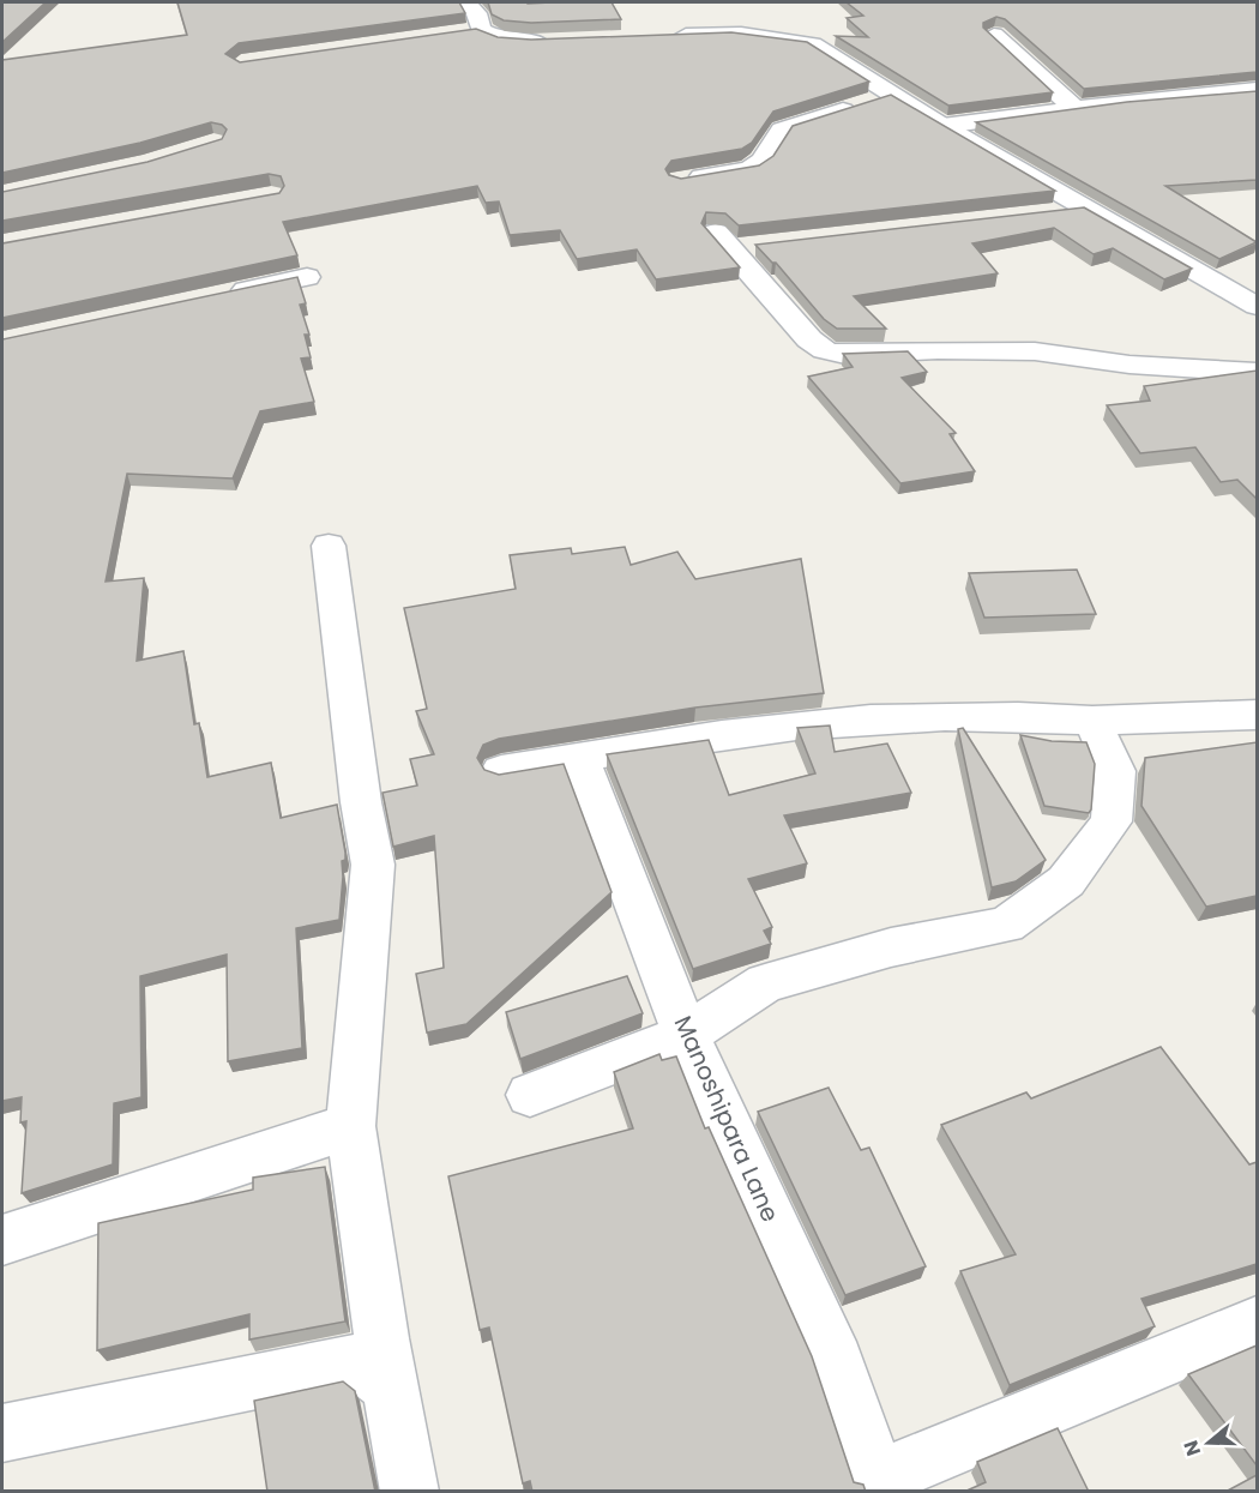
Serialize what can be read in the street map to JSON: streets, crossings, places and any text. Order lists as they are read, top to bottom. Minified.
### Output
{"streets":{"street":["Manoshipara Lane"]},"north":"left"}
